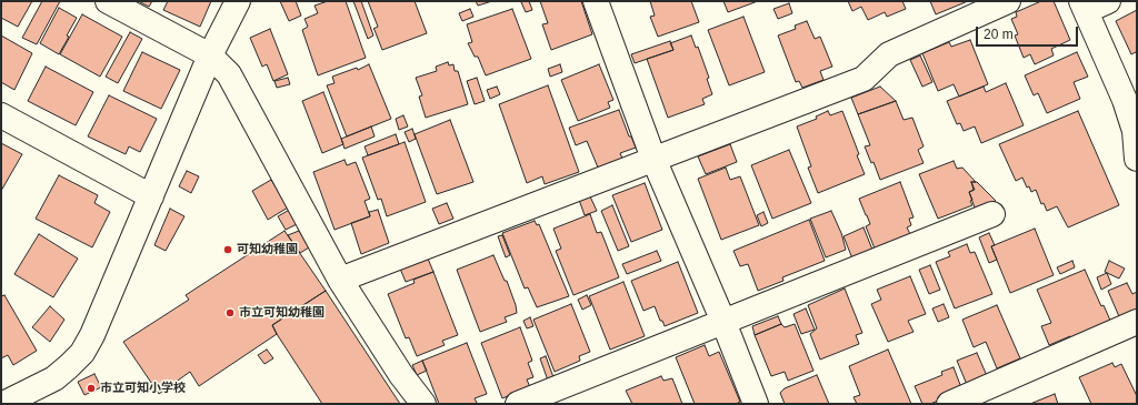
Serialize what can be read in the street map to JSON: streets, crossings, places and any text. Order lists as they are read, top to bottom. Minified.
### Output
{"places":["可知幼稚園","市立可知幼稚園","市立可知小学校"],"scale_bar":"20 m"}
